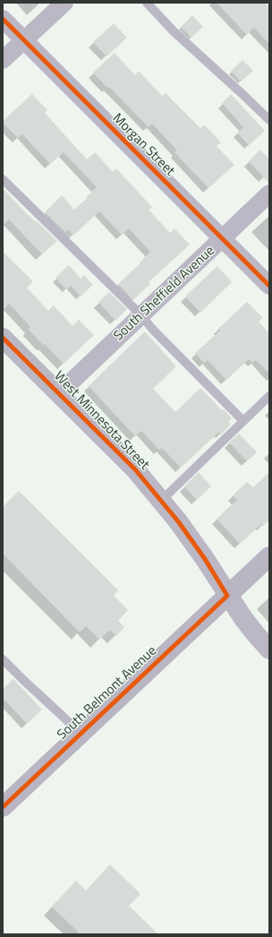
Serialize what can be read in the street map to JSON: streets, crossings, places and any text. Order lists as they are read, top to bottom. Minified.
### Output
{"streets":{"main road":["South Belmont Avenue"],"street":["Morgan Street","South Sheffield Avenue","West Minnesota Street"]},"crossings":[["Morgan Street","South Sheffield Avenue"],["South Sheffield Avenue","West Minnesota Street"],["West Minnesota Street","South Belmont Avenue"]]}
